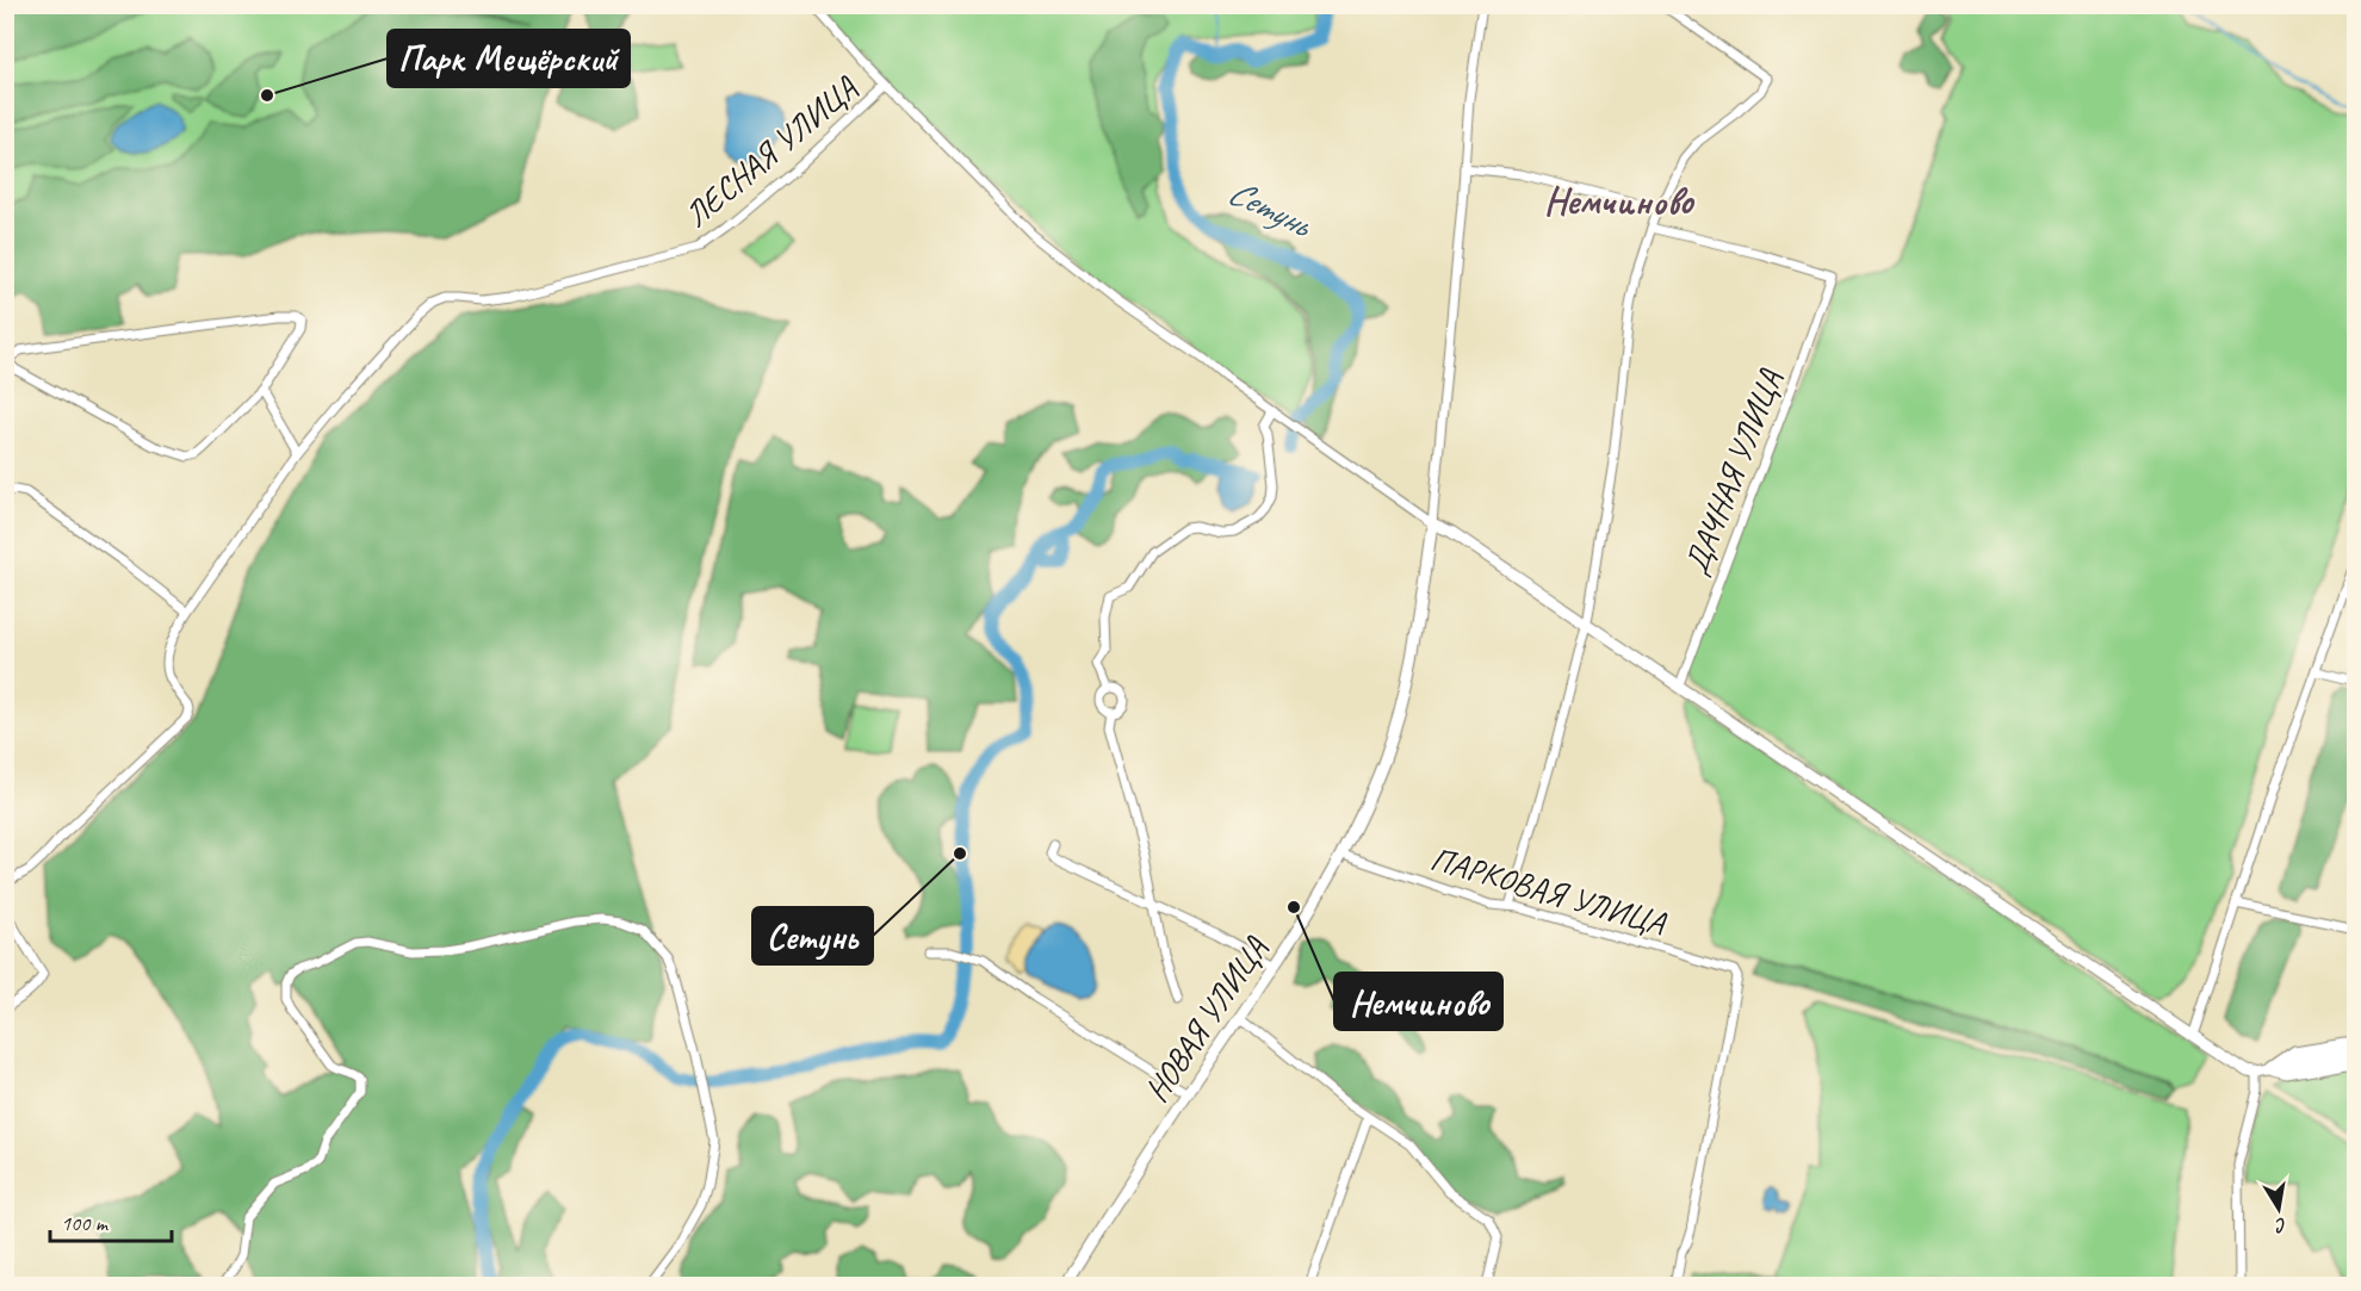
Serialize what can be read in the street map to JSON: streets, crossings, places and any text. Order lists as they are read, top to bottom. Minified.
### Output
{"streets":{"street":["ЛЕСНАЯ УЛИЦА","ДАЧНАЯ УЛИЦА","ПАРКОВАЯ УЛИЦА","НОВАЯ УЛИЦА"]},"crossings":[["ПАРКОВАЯ УЛИЦА","НОВАЯ УЛИЦА"]],"districts":["Немчиново"],"water":["Сетунь"],"places":["Парк Мещёрский","Сетунь","Немчиново"],"scale_bar":"100 m","north":"bottom"}
